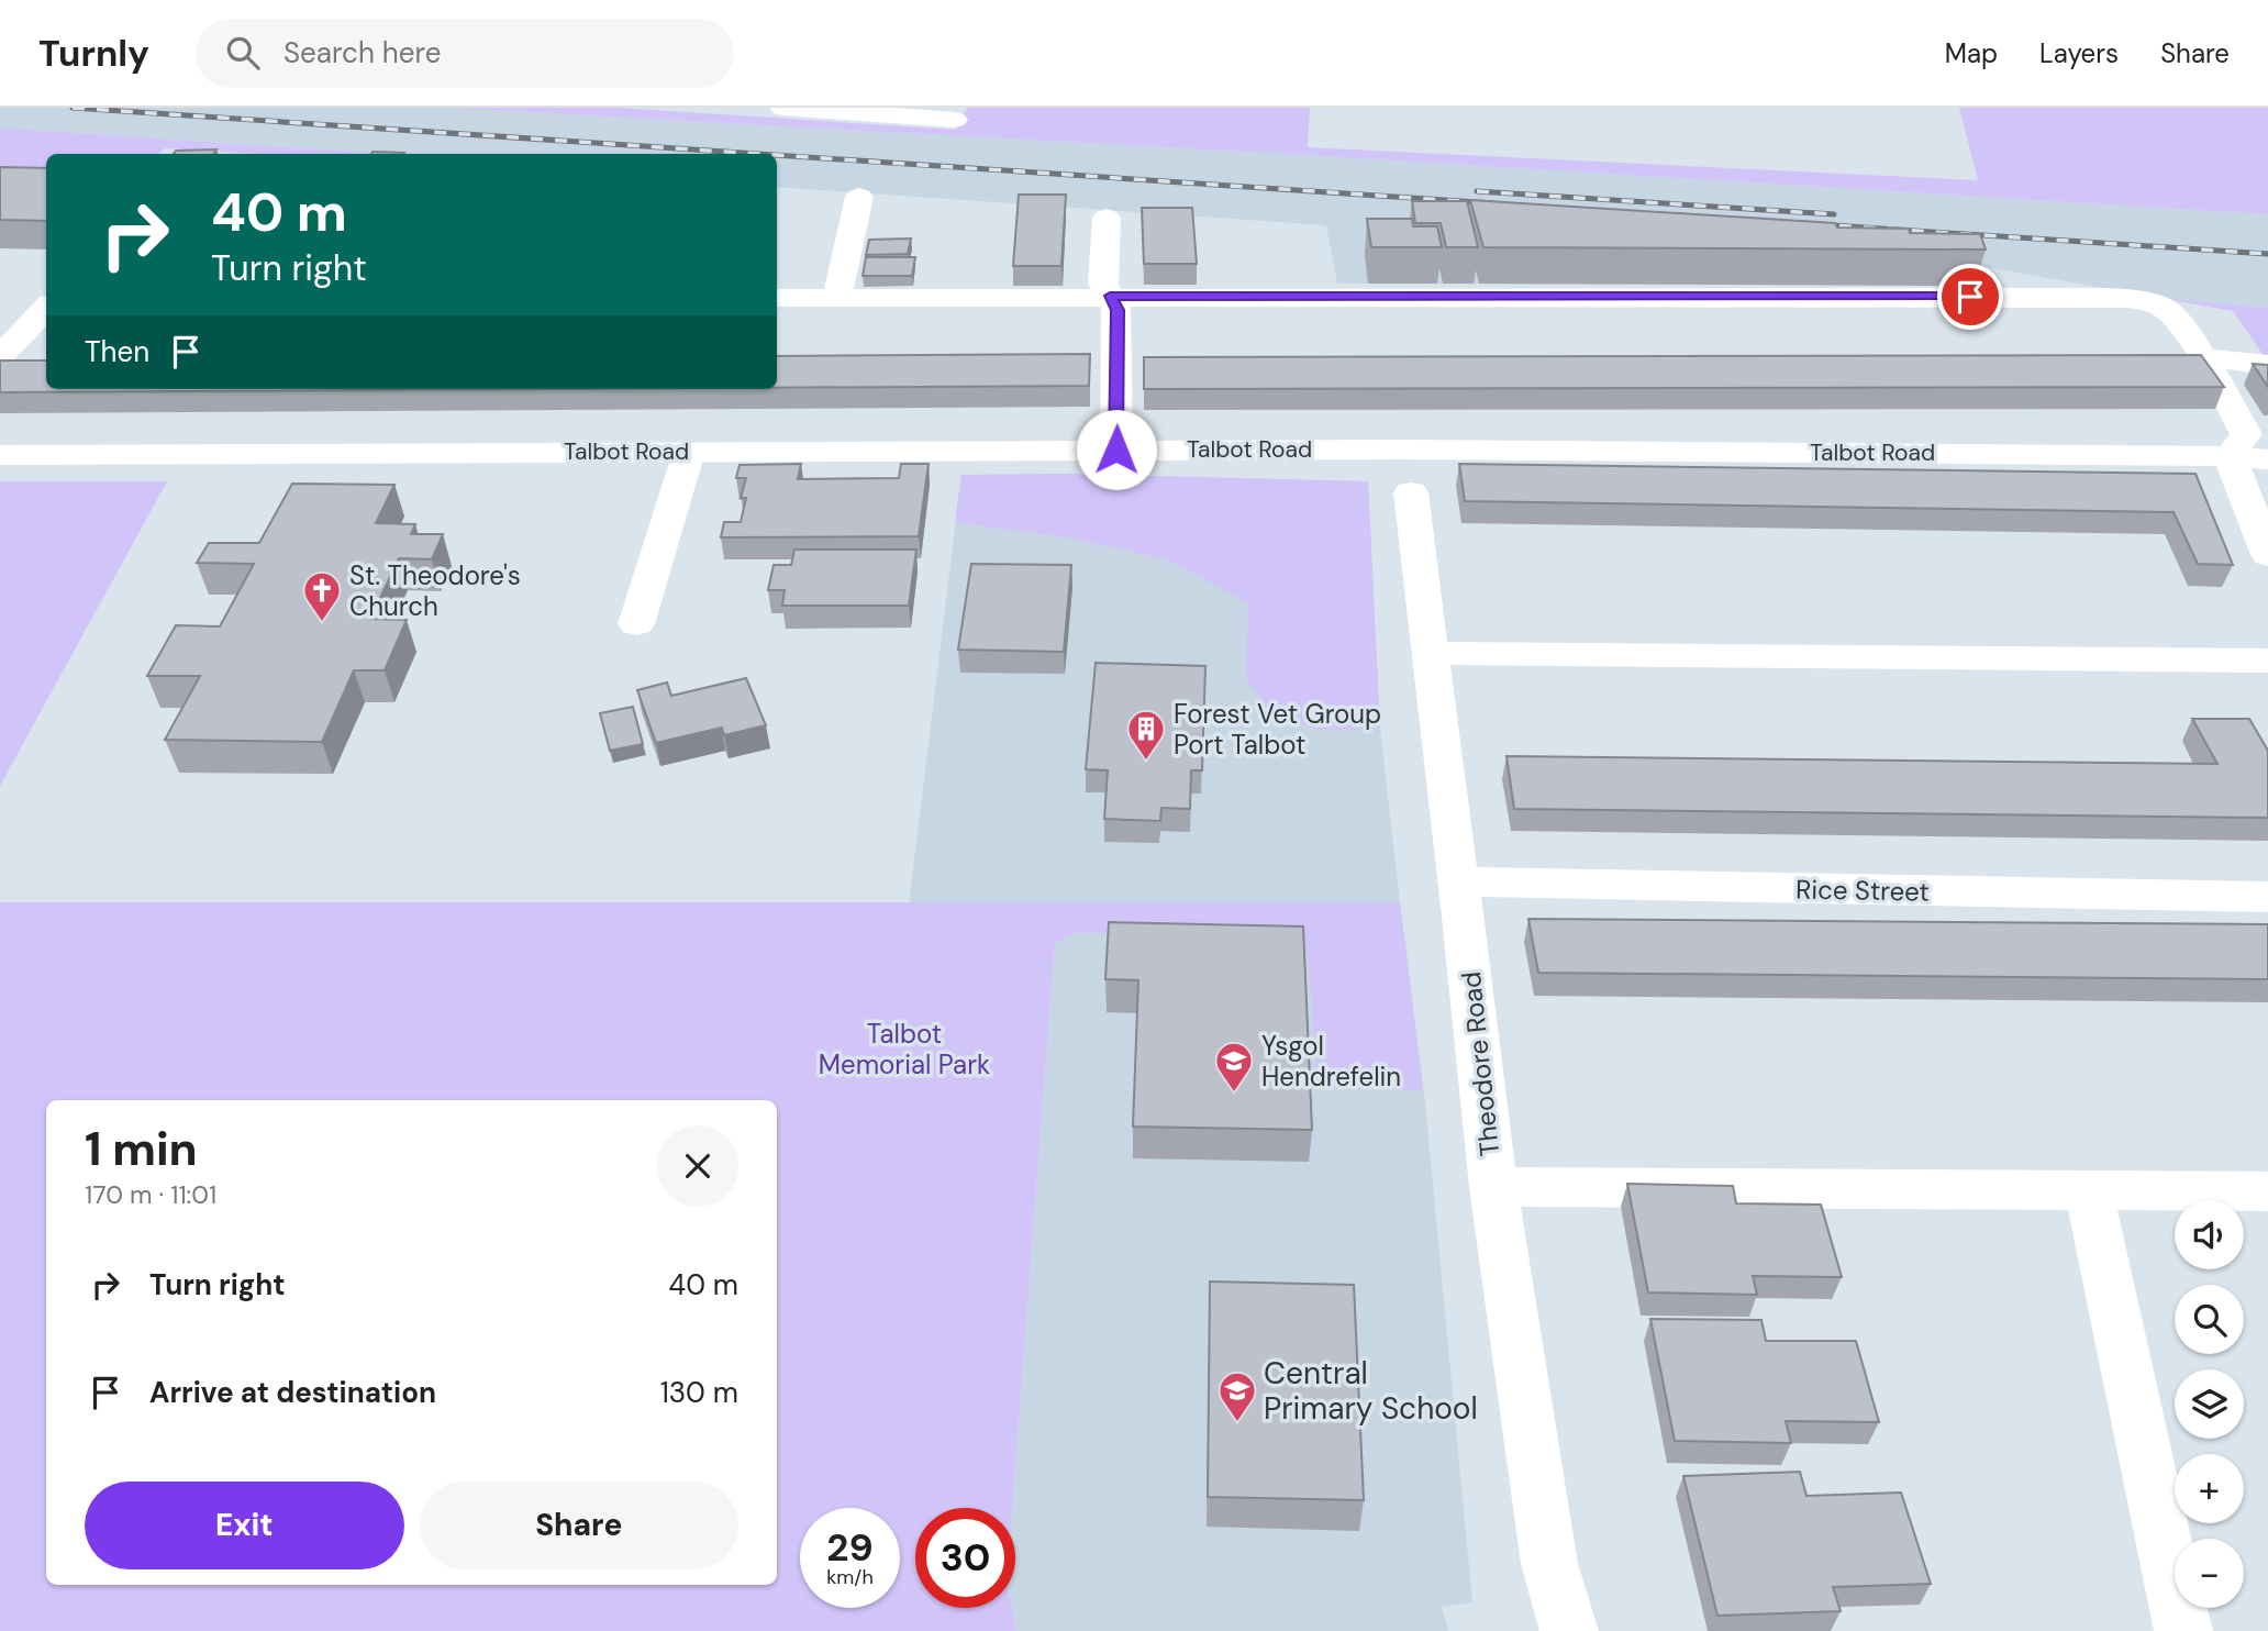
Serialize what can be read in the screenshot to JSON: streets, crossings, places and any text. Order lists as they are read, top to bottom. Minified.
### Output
{"streets":{"main road":["Talbot Road","Rice Street","Theodore Road"]},"crossings":[["Rice Street","Theodore Road"]],"parks":["Talbot Memorial Park"],"places":{"church":["St. Theodore's Church"],"building":["Forest Vet Group Port Talbot"],"school or university":["Ysgol Hendrefelin","Central Primary School"]},"page":{"header":"Turnly","search":"Search here","nav":["Map","Layers","Share"],"turn":["40 m","Turn right"],"then":"Then","heading":["1 min","170 m · 11:01"],"map_buttons":["+","−"],"list":[{"name":"Turn right","value":"40 m"},{"name":"Arrive at destination","value":"130 m"}],"buttons":["Exit","Share"],"speed":"29 km/h","limit":"30"}}
